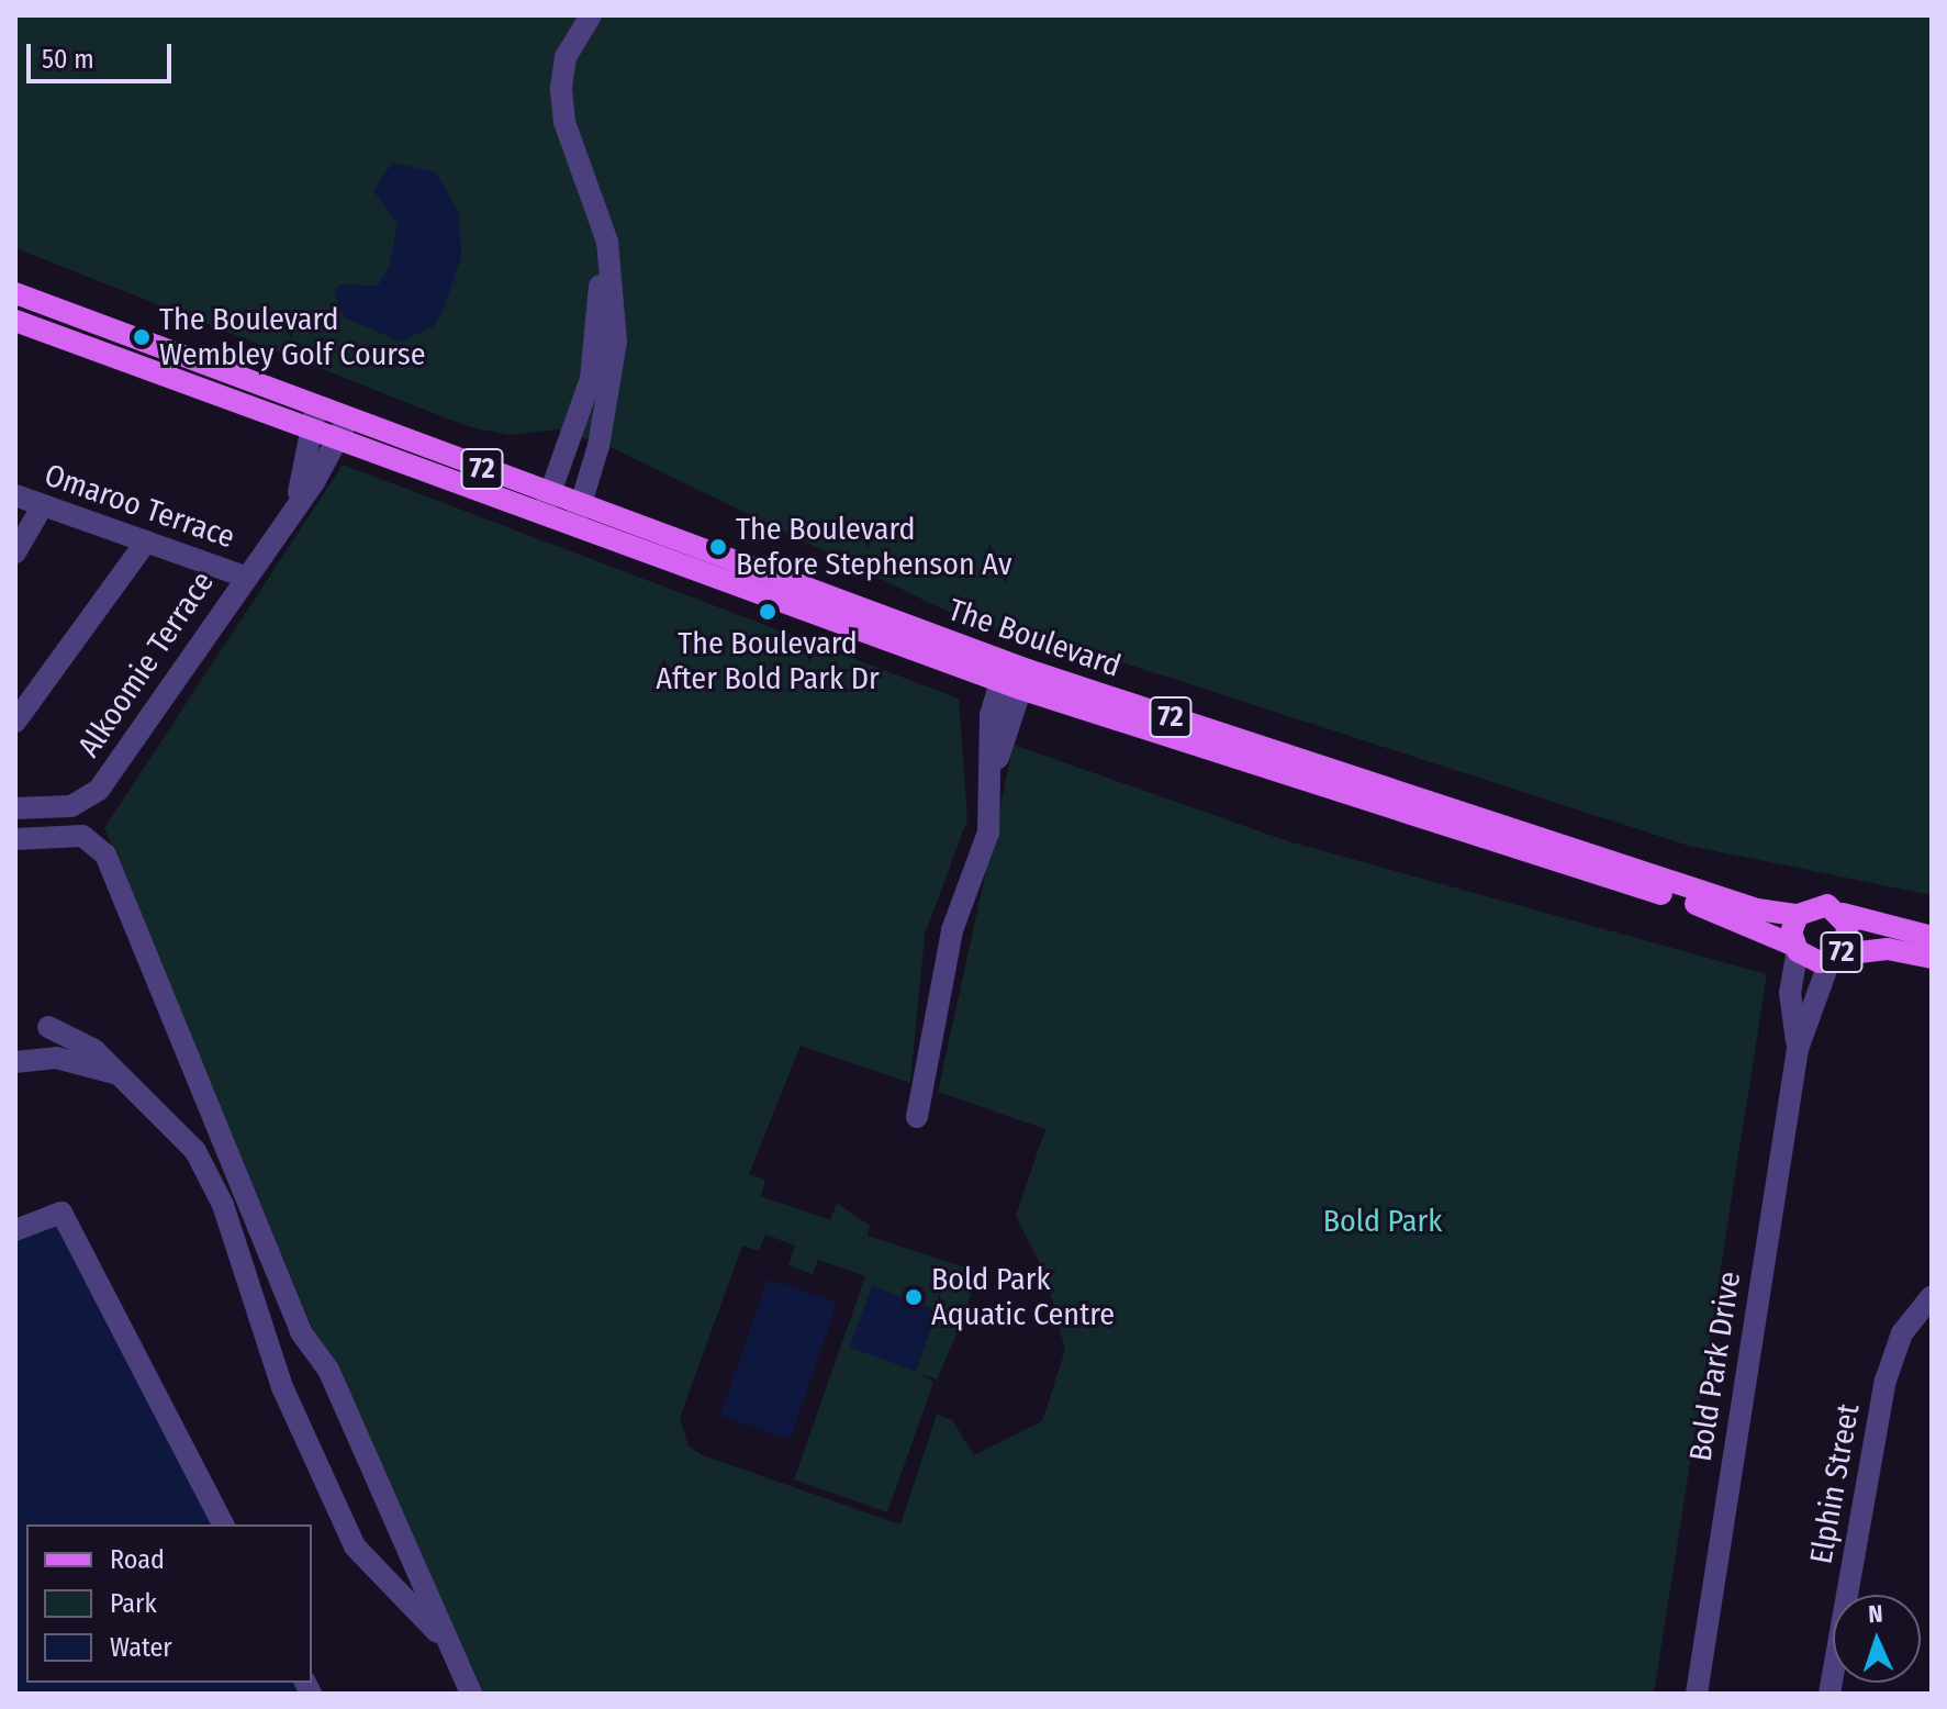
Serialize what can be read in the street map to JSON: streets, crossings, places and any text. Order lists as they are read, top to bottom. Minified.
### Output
{"streets":{"main road":["72","The Boulevard"],"street":["Omaroo Terrace","Alkoomie Terrace","Bold Park Drive","Elphin Street"]},"crossings":[["72","The Boulevard"],["72","Bold Park Drive"],["Omaroo Terrace","Alkoomie Terrace"],["The Boulevard","Alkoomie Terrace"],["The Boulevard","Bold Park Drive"]],"parks":["Bold Park"],"places":["The Boulevard Wembley Golf Course","The Boulevard Before Stephenson Av","The Boulevard After Bold Park Dr","Bold Park Aquatic Centre"],"legend":["Road","Park","Water"],"scale_bar":"50 m","north":"top"}
